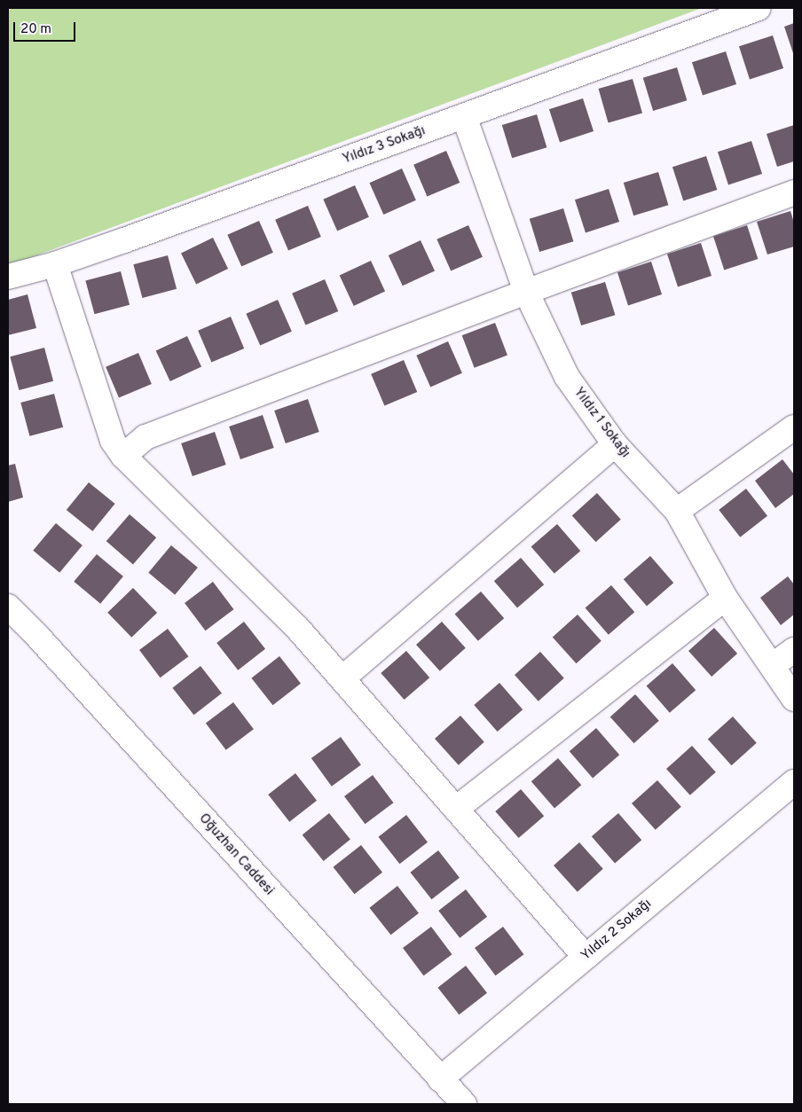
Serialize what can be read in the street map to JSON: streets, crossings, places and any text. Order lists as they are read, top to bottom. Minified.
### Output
{"streets":{"street":["Yıldız 3 Sokağı","Yıldız 1 Sokağı","Oğuzhan Caddesi","Yıldız 2 Sokağı"]},"crossings":[["Yıldız 3 Sokağı","Yıldız 1 Sokağı"],["Oğuzhan Caddesi","Yıldız 2 Sokağı"]],"scale_bar":"20 m"}
